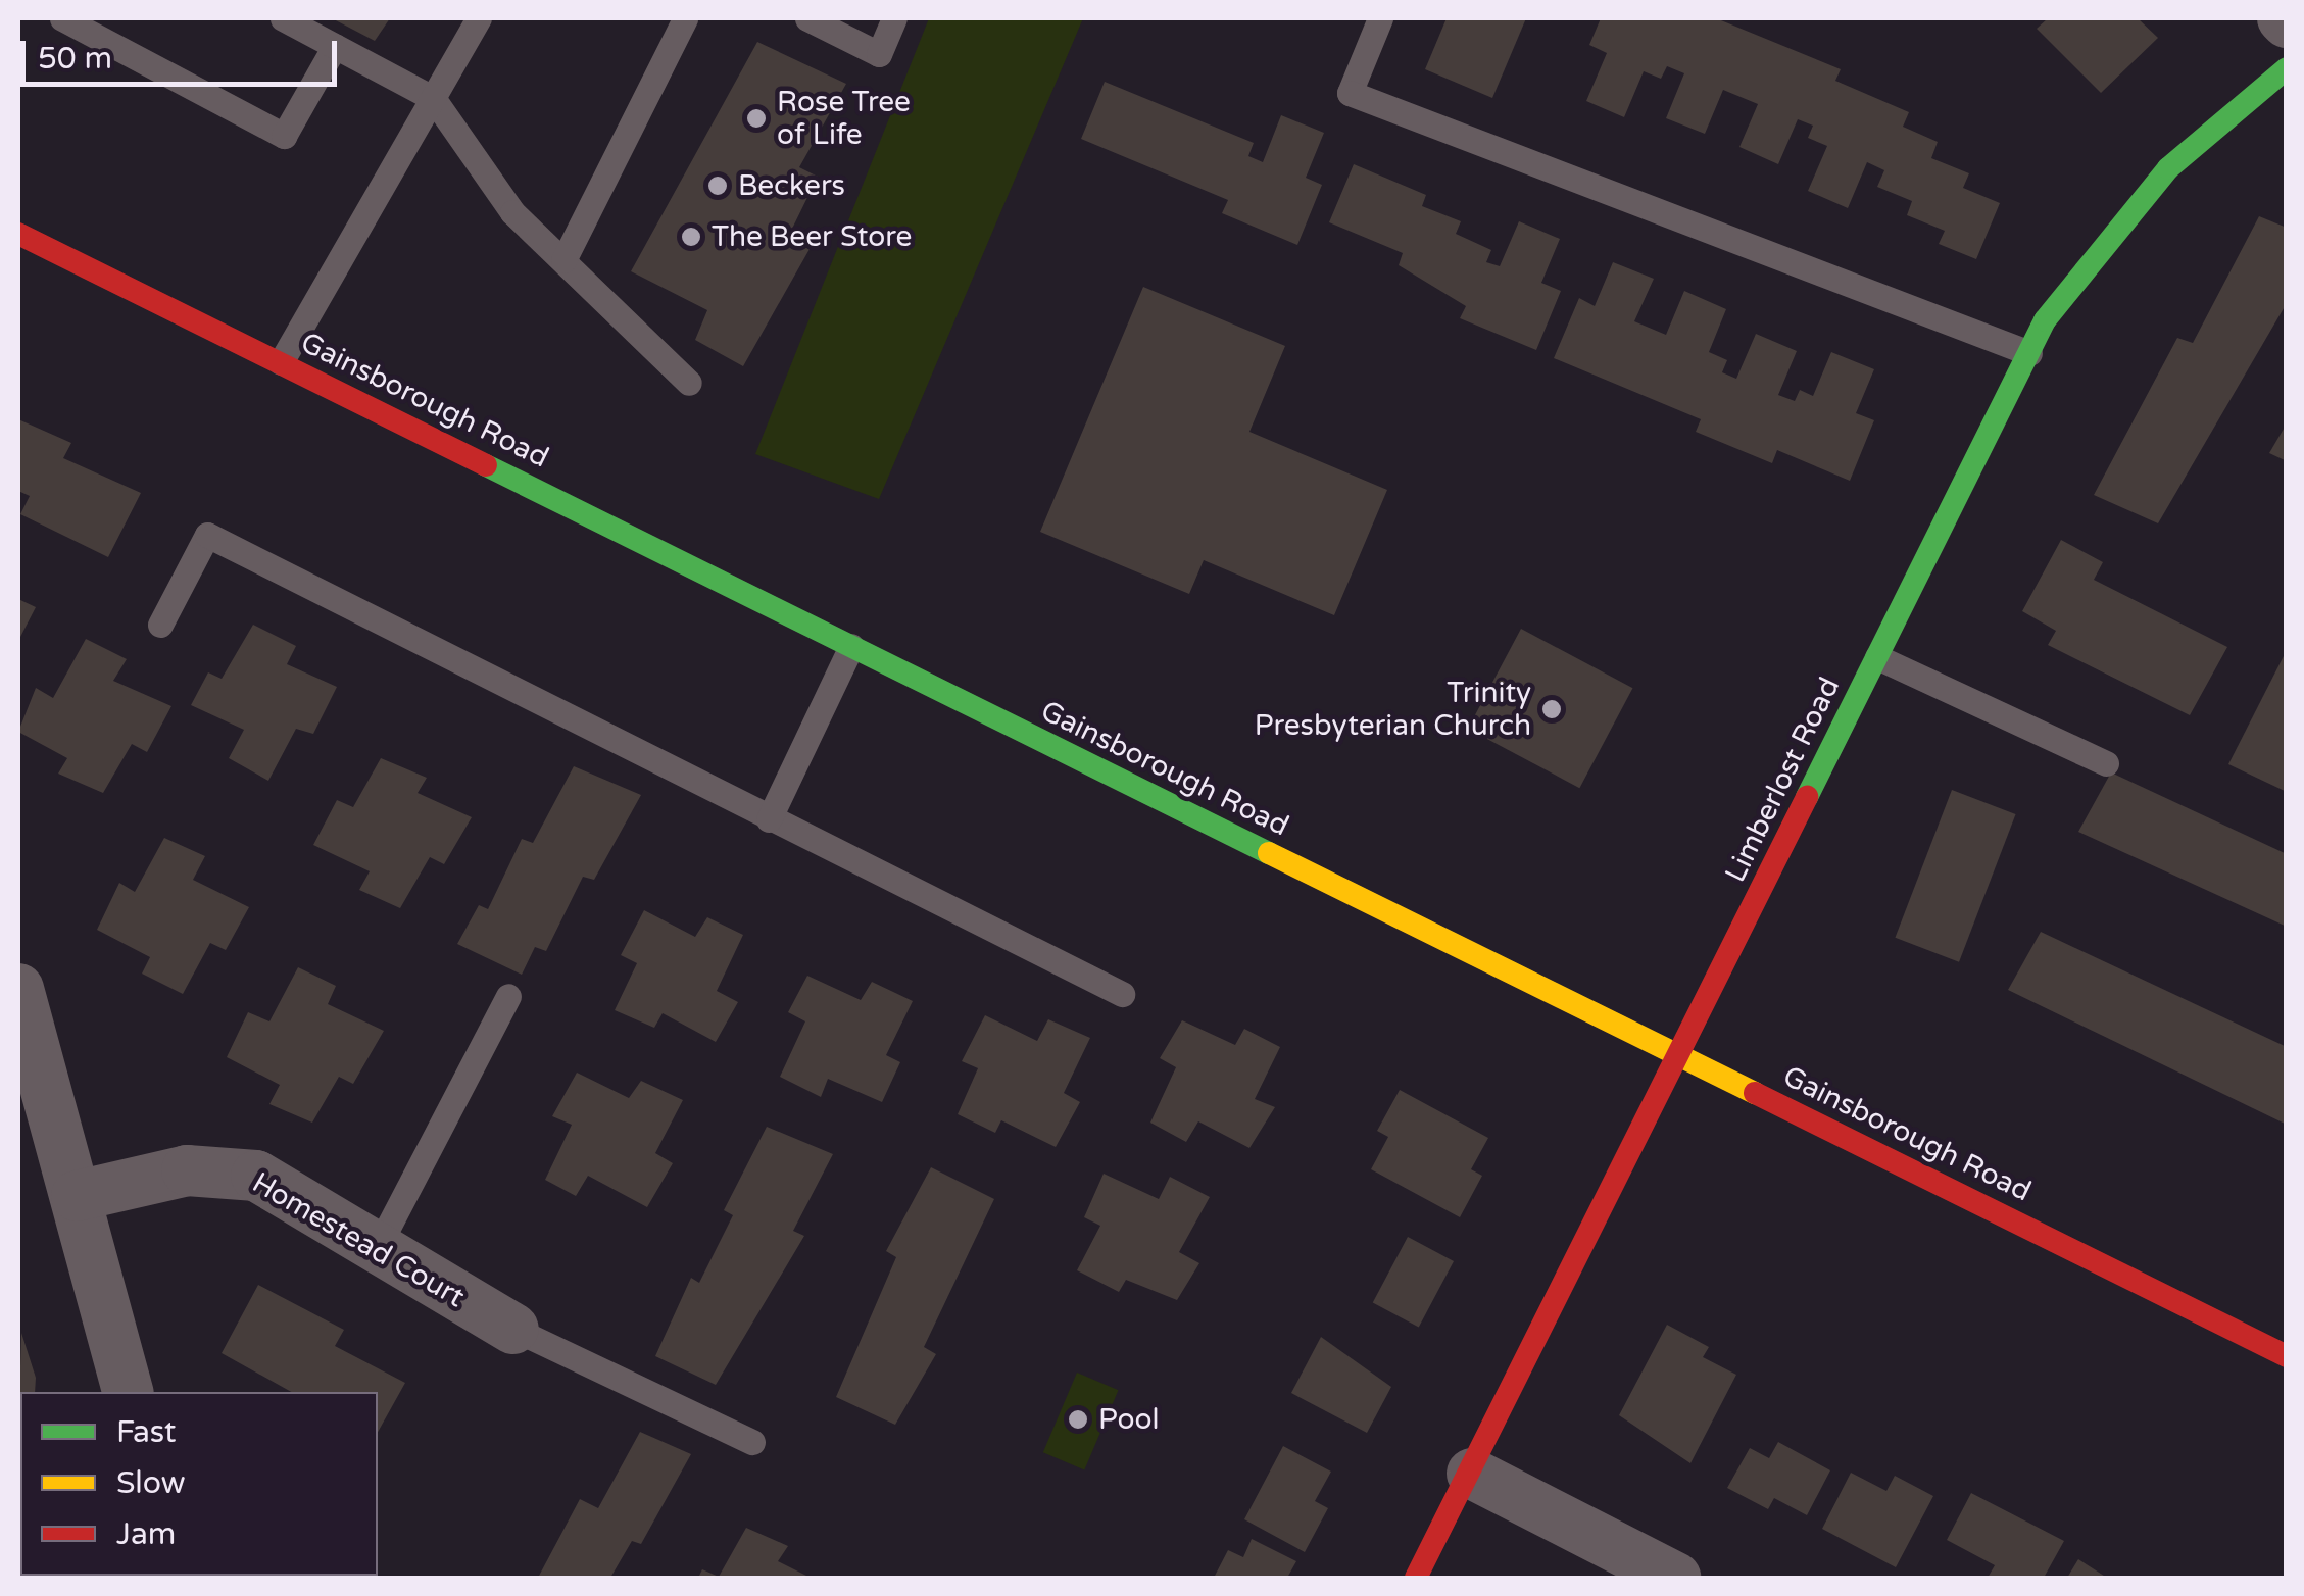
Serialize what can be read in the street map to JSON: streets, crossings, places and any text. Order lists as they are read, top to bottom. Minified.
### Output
{"streets":{"main road":["Gainsborough Road","Limberlost Road"],"street":["Homestead Court"]},"crossings":[["Gainsborough Road","Limberlost Road"]],"places":["Rose Tree of Life","Beckers","The Beer Store","Trinity Presbyterian Church","Pool"],"legend":["Fast","Slow","Jam"],"scale_bar":"50 m"}
